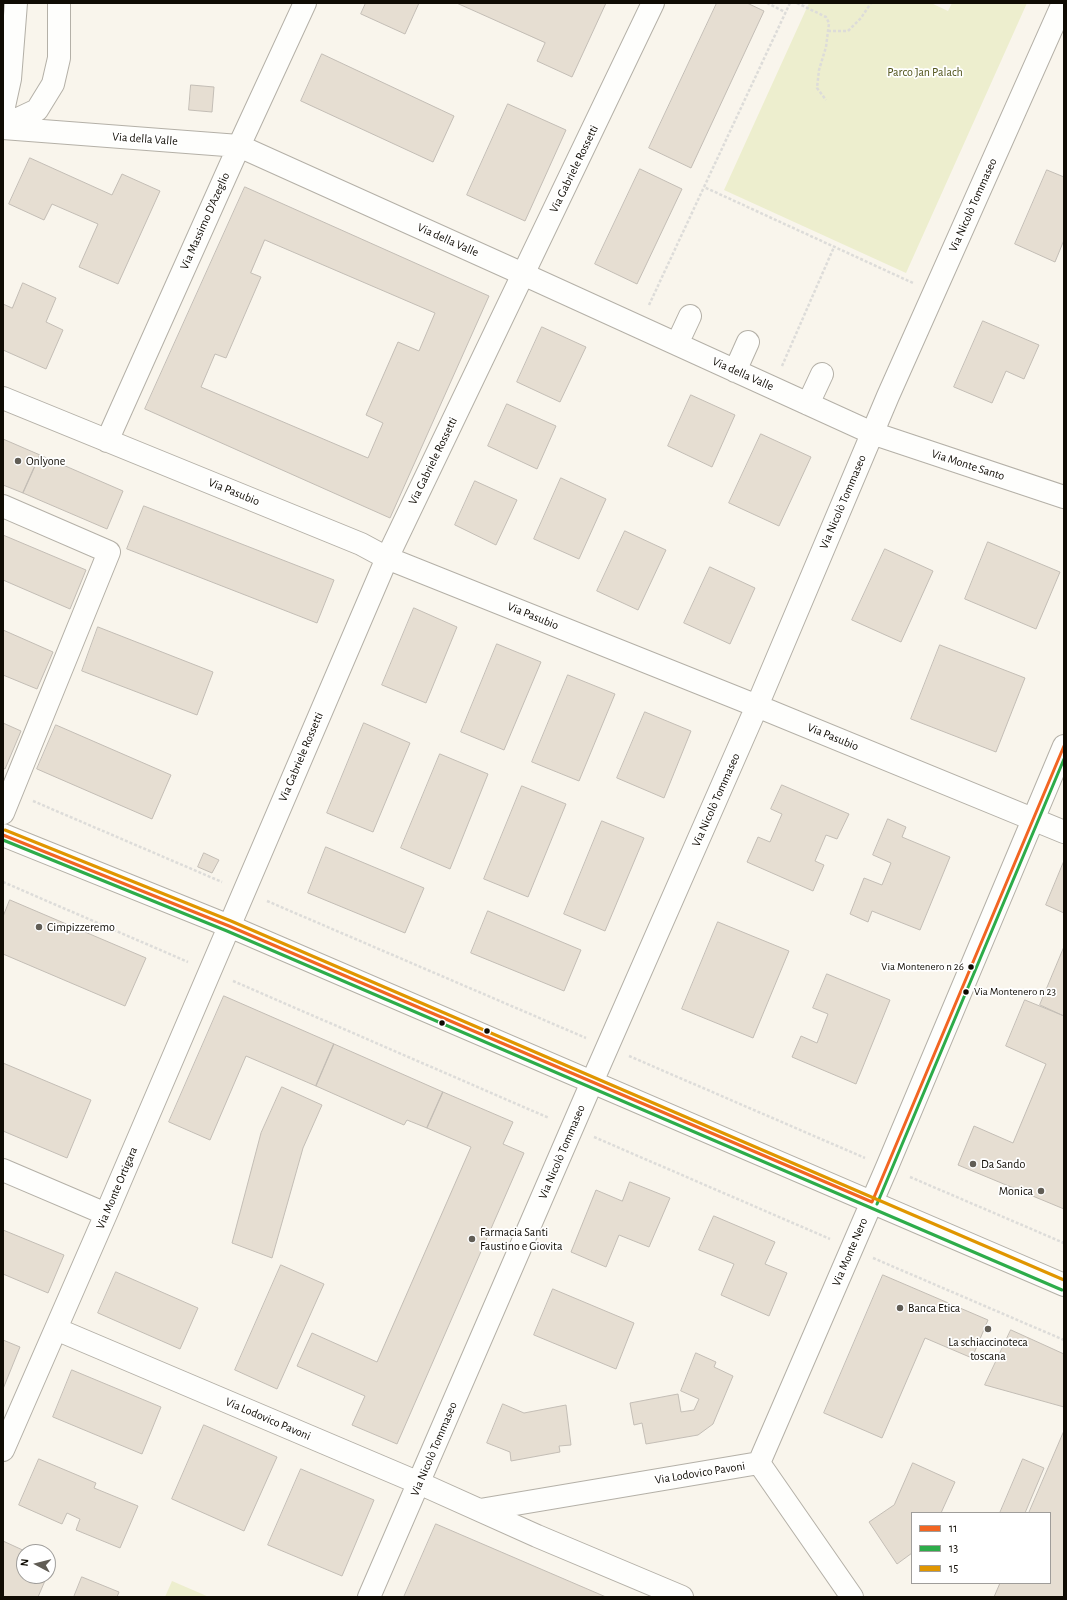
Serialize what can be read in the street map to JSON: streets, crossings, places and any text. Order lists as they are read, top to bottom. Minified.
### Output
{"streets":{"street":["Via della Valle","Via Gabriele Rossetti","Via Nicolò Tommaseo","Via Massimo D'Azeglio","Via Monte Santo","Via Pasubio","Via Monte Ortigara","Via Monte Nero","Via Lodovico Pavoni"]},"crossings":[["Via della Valle","Via Gabriele Rossetti"],["Via della Valle","Via Nicolò Tommaseo"],["Via della Valle","Via Massimo D'Azeglio"],["Via della Valle","Via Monte Santo"],["Via Gabriele Rossetti","Via Pasubio"],["Via Gabriele Rossetti","Via Monte Ortigara"],["Via Nicolò Tommaseo","Via Monte Santo"],["Via Nicolò Tommaseo","Via Pasubio"],["Via Nicolò Tommaseo","Via Lodovico Pavoni"],["Via Massimo D'Azeglio","Via Pasubio"],["Via Pasubio","Via Monte Nero"],["Via Monte Ortigara","Via Lodovico Pavoni"],["Via Monte Nero","Via Lodovico Pavoni"]],"parks":["Parco Jan Palach"],"places":["Onlyone","Cimpizzeremo","Via Montenero n 26","Via Montenero n 23","Da Sando","Monica","Farmacia Santi Faustino e Giovita","Banca Etica","La schiaccinoteca toscana"],"lines":["transit line 11","transit line 13","transit line 15"],"legend":["11","13","15"],"north":"left"}
